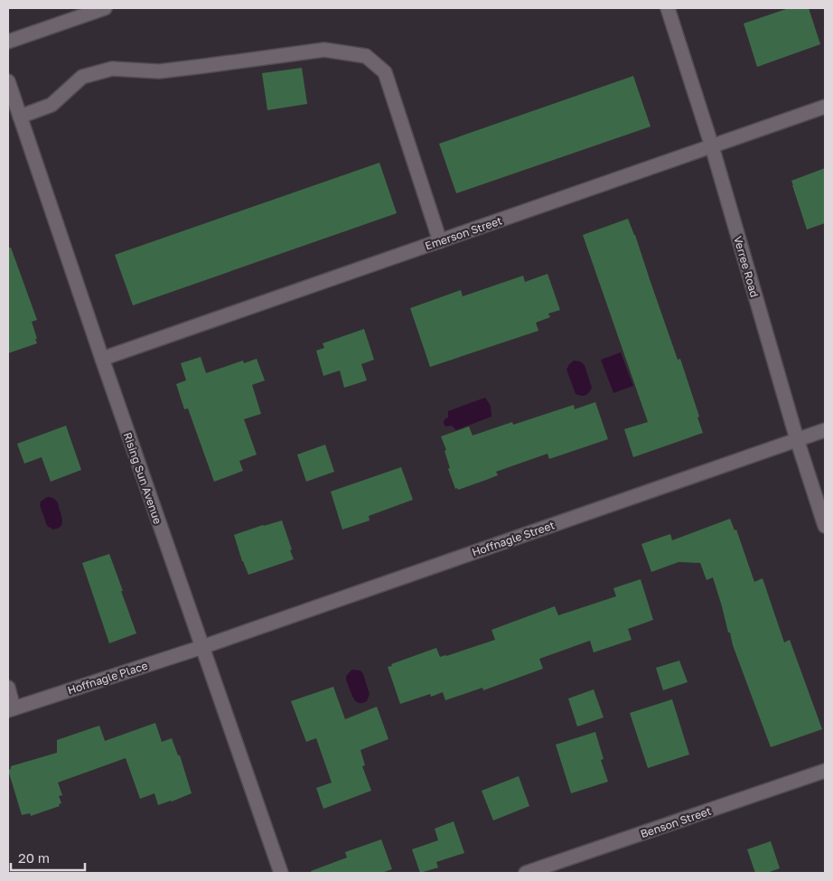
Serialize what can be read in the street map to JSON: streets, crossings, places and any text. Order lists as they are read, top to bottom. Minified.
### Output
{"streets":{"street":["Emerson Street","Verree Road","Rising Sun Avenue","Hoffnagle Street","Hoffnagle Place","Benson Street"]},"crossings":[["Emerson Street","Verree Road"],["Emerson Street","Rising Sun Avenue"],["Verree Road","Hoffnagle Street"],["Rising Sun Avenue","Hoffnagle Street"],["Rising Sun Avenue","Hoffnagle Place"],["Hoffnagle Street","Hoffnagle Place"]],"scale_bar":"20 m"}
